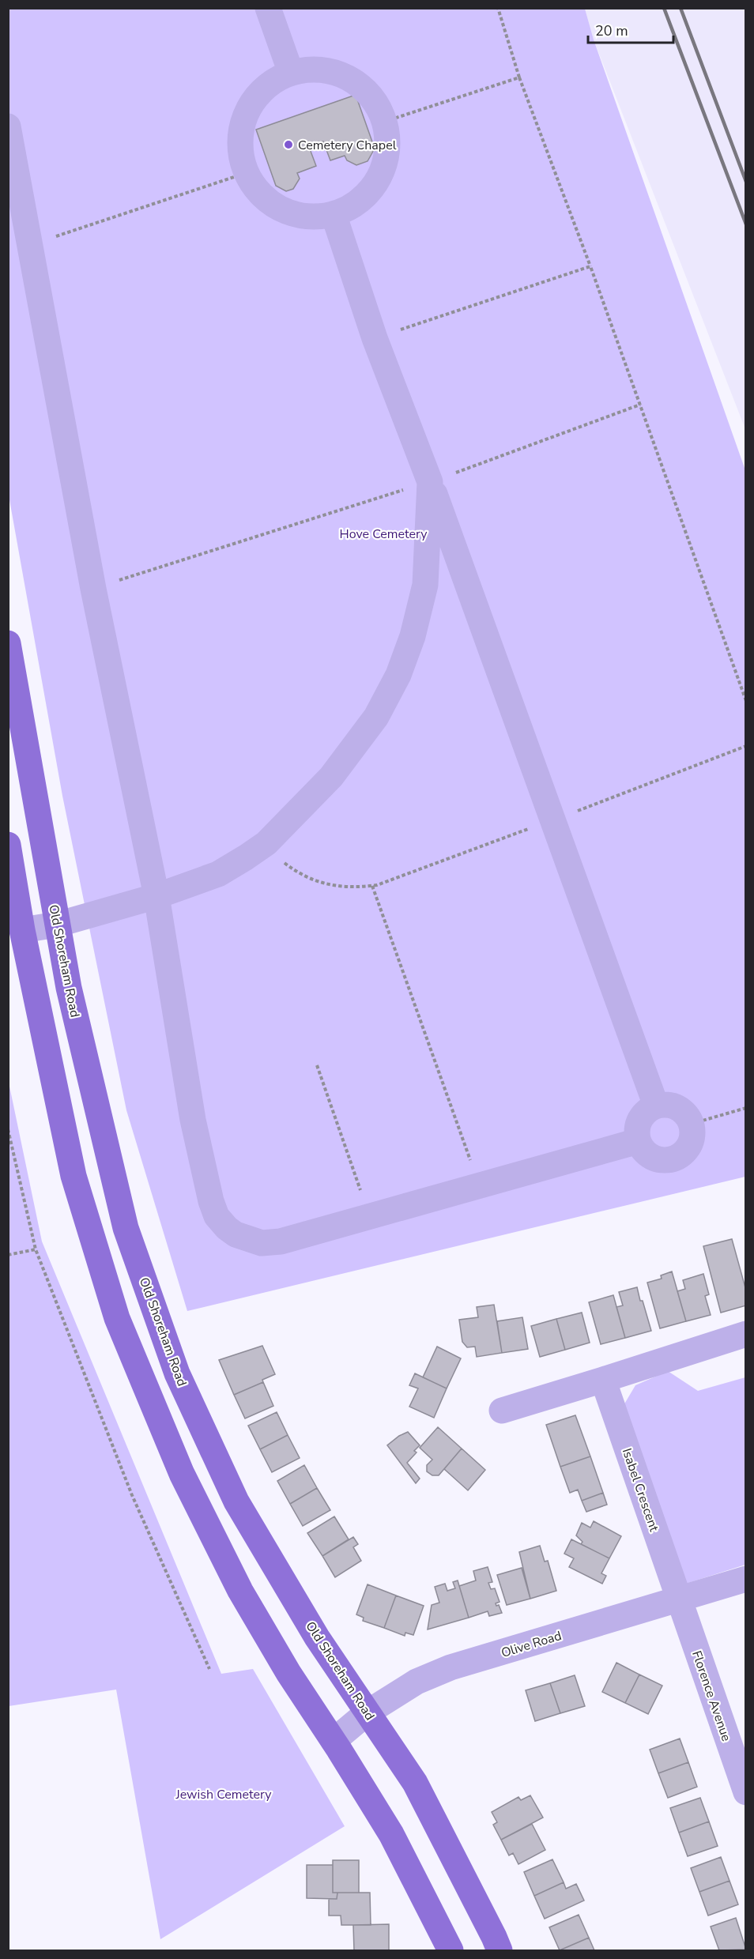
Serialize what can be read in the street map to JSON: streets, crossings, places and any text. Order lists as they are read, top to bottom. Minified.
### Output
{"streets":{"main road":["Old Shoreham Road"],"street":["Isabel Crescent","Olive Road","Florence Avenue"]},"crossings":[["Old Shoreham Road","Olive Road"],["Isabel Crescent","Olive Road"],["Isabel Crescent","Florence Avenue"],["Olive Road","Florence Avenue"]],"parks":["Hove Cemetery","Jewish Cemetery"],"places":["Cemetery Chapel"],"scale_bar":"20 m"}
